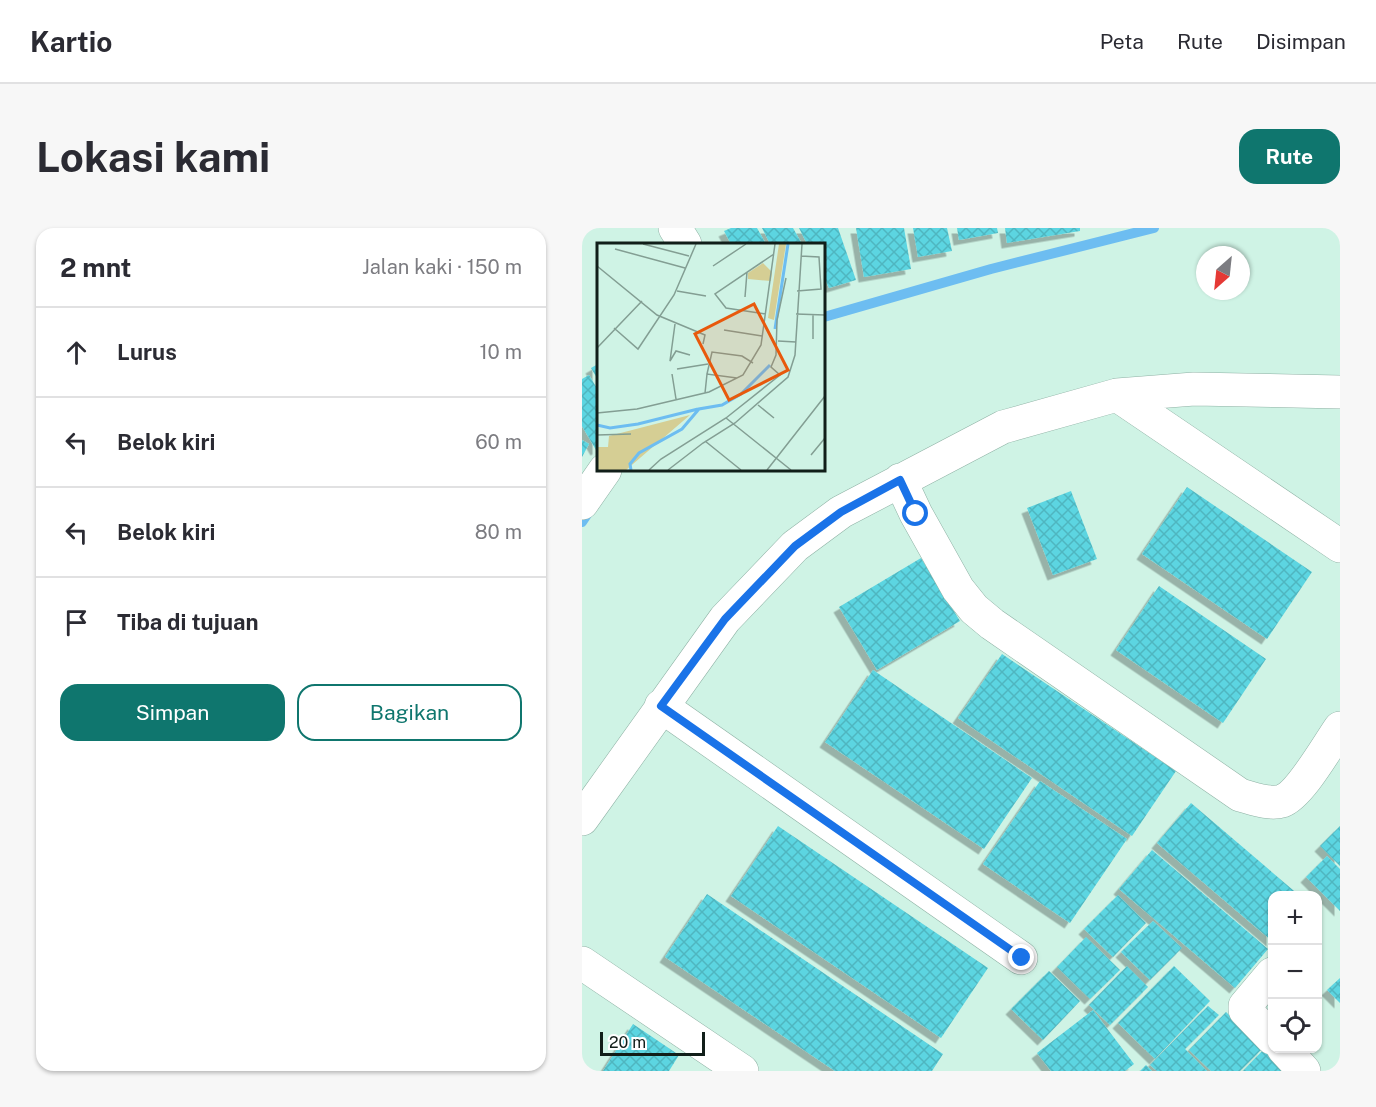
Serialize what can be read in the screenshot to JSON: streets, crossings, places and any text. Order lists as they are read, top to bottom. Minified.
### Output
{"scale_bar":"20 m","north":"bottom left","page":{"header":"Kartio","nav":["Peta","Rute","Disimpan"],"buttons":["Rute",["Simpan","Bagikan"]],"title":"Lokasi kami","heading":["2 mnt","Jalan kaki · 150 m"],"list":[["Lurus","10 m"],["Belok kiri","60 m"],["Belok kiri","80 m"],"Tiba di tujuan"],"map_buttons":["+","−"],"scale":"20 m"}}
